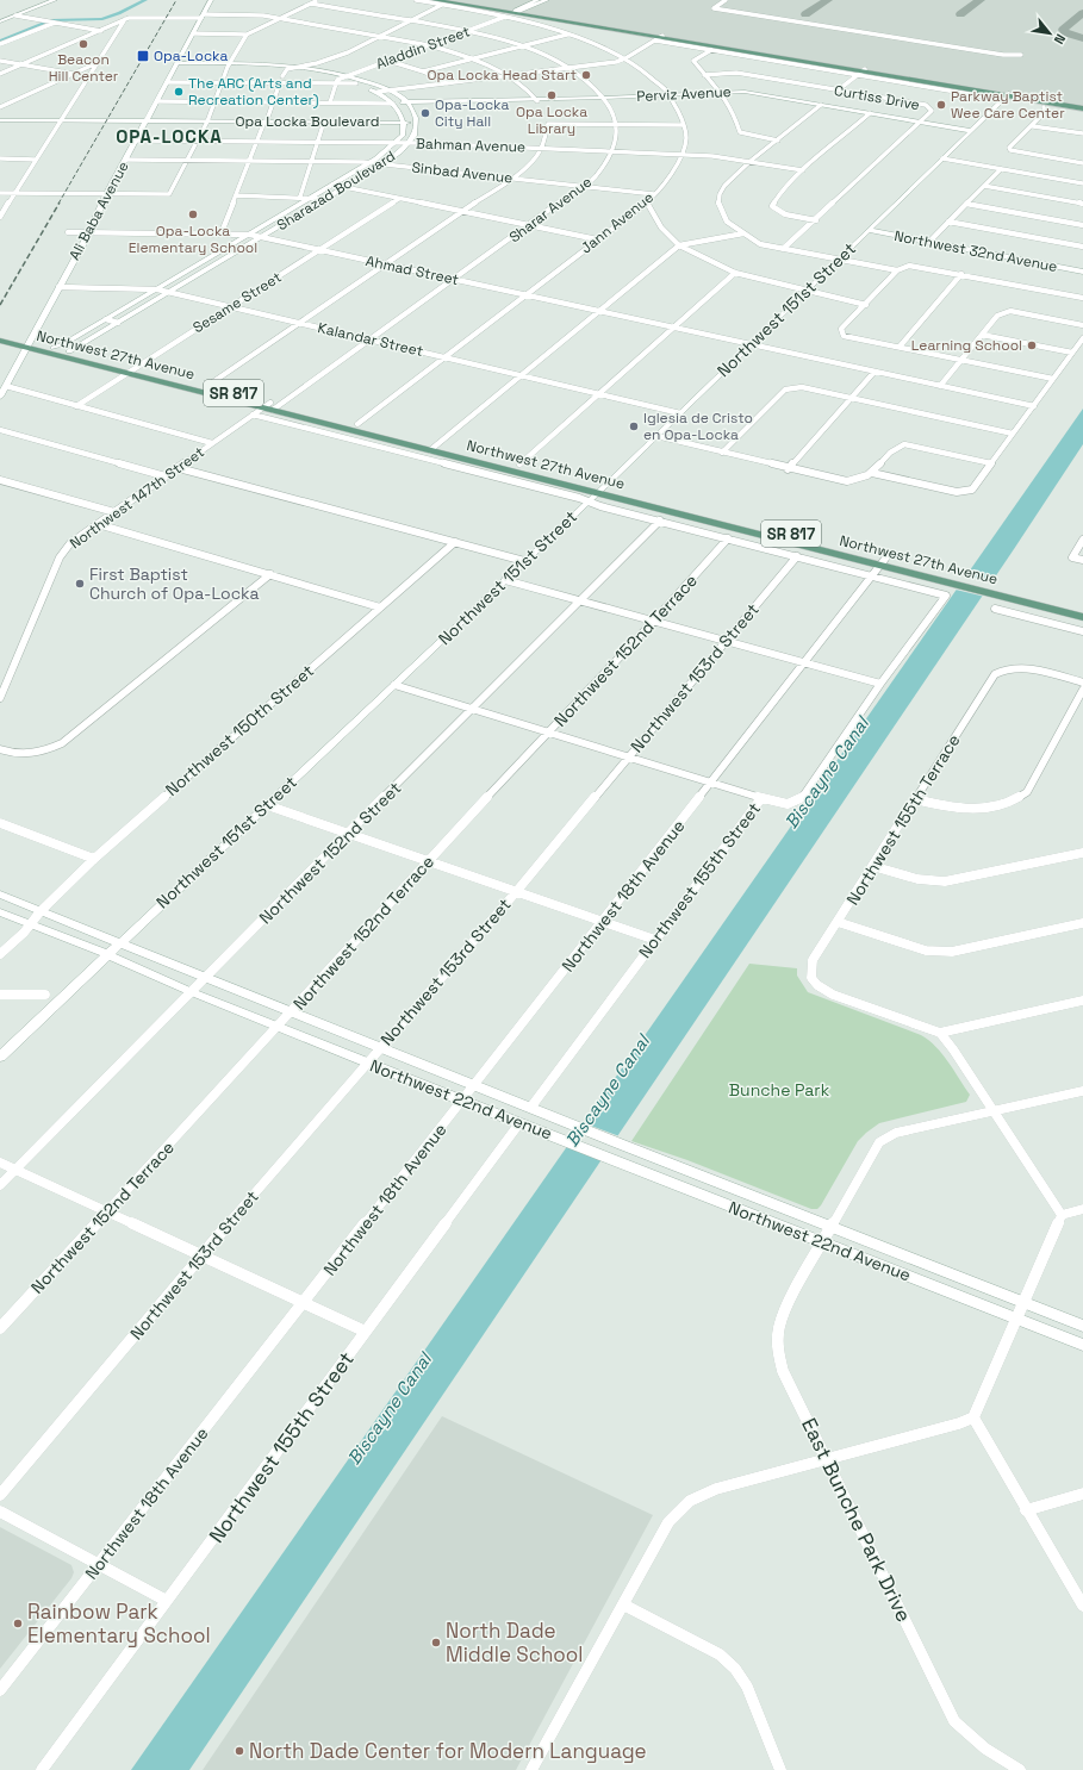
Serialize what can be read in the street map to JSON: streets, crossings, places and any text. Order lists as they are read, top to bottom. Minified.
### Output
{"streets":{"main road":["Northwest 27th Avenue","SR 817"],"street":["Aladdin Street","Perviz Avenue","Curtiss Drive","Opa Locka Boulevard","Bahman Avenue","Sinbad Avenue","Sharazad Boulevard","Sharar Avenue","Ali Baba Avenue","Jann Avenue","Northwest 32nd Avenue","Ahmad Street","Sesame Street","Northwest 151st Street","Kalandar Street","Northwest 147th Street","Northwest 152nd Terrace","Northwest 153rd Street","Northwest 150th Street","Northwest 155th Terrace","Northwest 152nd Street","Northwest 155th Street","Northwest 18th Avenue","Northwest 22nd Avenue","East Bunche Park Drive"]},"crossings":[["Aladdin Street","Ali Baba Avenue"],["Aladdin Street","Jann Avenue"],["Perviz Avenue","Curtiss Drive"],["Perviz Avenue","Ali Baba Avenue"],["Perviz Avenue","Jann Avenue"],["Perviz Avenue","Northwest 151st Street"],["Opa Locka Boulevard","Sharazad Boulevard"],["Opa Locka Boulevard","Ali Baba Avenue"],["Bahman Avenue","Sharazad Boulevard"],["Bahman Avenue","Sharar Avenue"],["Bahman Avenue","Ali Baba Avenue"],["Bahman Avenue","Jann Avenue"],["Sinbad Avenue","Sharazad Boulevard"],["Sinbad Avenue","Sharar Avenue"],["Sinbad Avenue","Ali Baba Avenue"],["Sinbad Avenue","Jann Avenue"],["Sharazad Boulevard","Ahmad Street"],["Sharazad Boulevard","Kalandar Street"],["Sharazad Boulevard","Northwest 27th Avenue"],["Sharar Avenue","Ahmad Street"],["Sharar Avenue","Kalandar Street"],["Sharar Avenue","Northwest 27th Avenue"],["Sharar Avenue","Northwest 147th Street"],["Ali Baba Avenue","Ahmad Street"],["Ali Baba Avenue","Kalandar Street"],["Ali Baba Avenue","Northwest 27th Avenue"],["Jann Avenue","Ahmad Street"],["Jann Avenue","Kalandar Street"],["Jann Avenue","Northwest 27th Avenue"],["Northwest 32nd Avenue","Northwest 151st Street"],["Ahmad Street","Sesame Street"],["Ahmad Street","Northwest 151st Street"],["Sesame Street","Kalandar Street"],["Sesame Street","Northwest 27th Avenue"],["Northwest 151st Street","Kalandar Street"],["Northwest 151st Street","Northwest 27th Avenue"],["Northwest 151st Street","Northwest 22nd Avenue"],["Northwest 27th Avenue","Northwest 147th Street"],["Northwest 27th Avenue","Northwest 152nd Terrace"],["Northwest 27th Avenue","Northwest 153rd Street"],["Northwest 27th Avenue","Northwest 152nd Street"],["Northwest 27th Avenue","Northwest 155th Street"],["Northwest 27th Avenue","Northwest 18th Avenue"],["Northwest 152nd Terrace","Northwest 22nd Avenue"],["Northwest 153rd Street","Northwest 22nd Avenue"],["Northwest 150th Street","Northwest 22nd Avenue"],["Northwest 152nd Street","Northwest 22nd Avenue"],["Northwest 155th Street","Northwest 22nd Avenue"],["Northwest 18th Avenue","Northwest 22nd Avenue"],["Northwest 22nd Avenue","East Bunche Park Drive"]],"districts":["OPA-LOCKA"],"water":["Biscayne Canal"],"parks":["Bunche Park"],"places":{"other":["Beacon Hill Center","Opa Locka Head Start","The ARC (Arts and Recreation Center)","Opa Locka Library","Parkway Baptist Wee Care Center","Opa-Locka City Hall","Opa-Locka Elementary School","Learning School","Iglesia de Cristo en Opa-Locka","First Baptist Church of Opa-Locka","Rainbow Park Elementary School","North Dade Middle School","North Dade Center for Modern Language"],"transit":["Opa-Locka"]},"north":"bottom right"}
